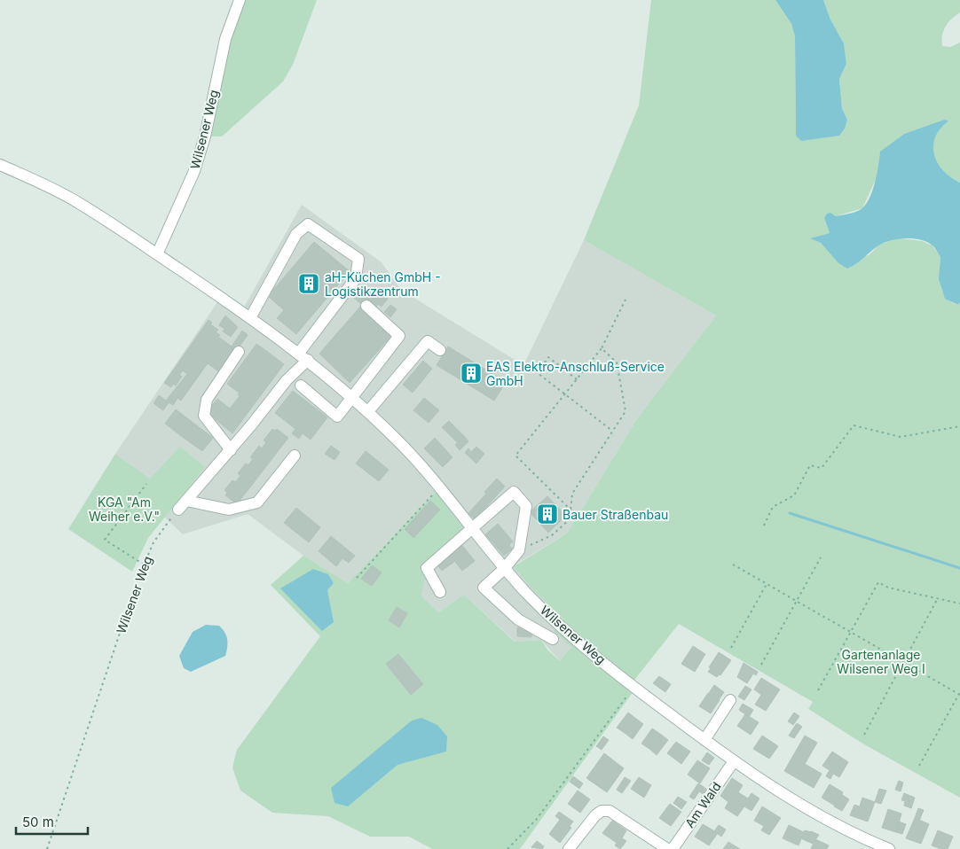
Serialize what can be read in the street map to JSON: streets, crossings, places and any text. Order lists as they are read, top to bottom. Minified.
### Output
{"streets":{"street":["Wilsener Weg","Am Wald"]},"crossings":[["Wilsener Weg","Am Wald"]],"parks":["KGA \"Am Weiher e.V.\"","Gartenanlage Wilsener Weg I"],"places":{"building":["aH-Küchen GmbH - Logistikzentrum","EAS Elektro-Anschluß-Service GmbH","Bauer Straßenbau"]},"scale_bar":"50 m"}
